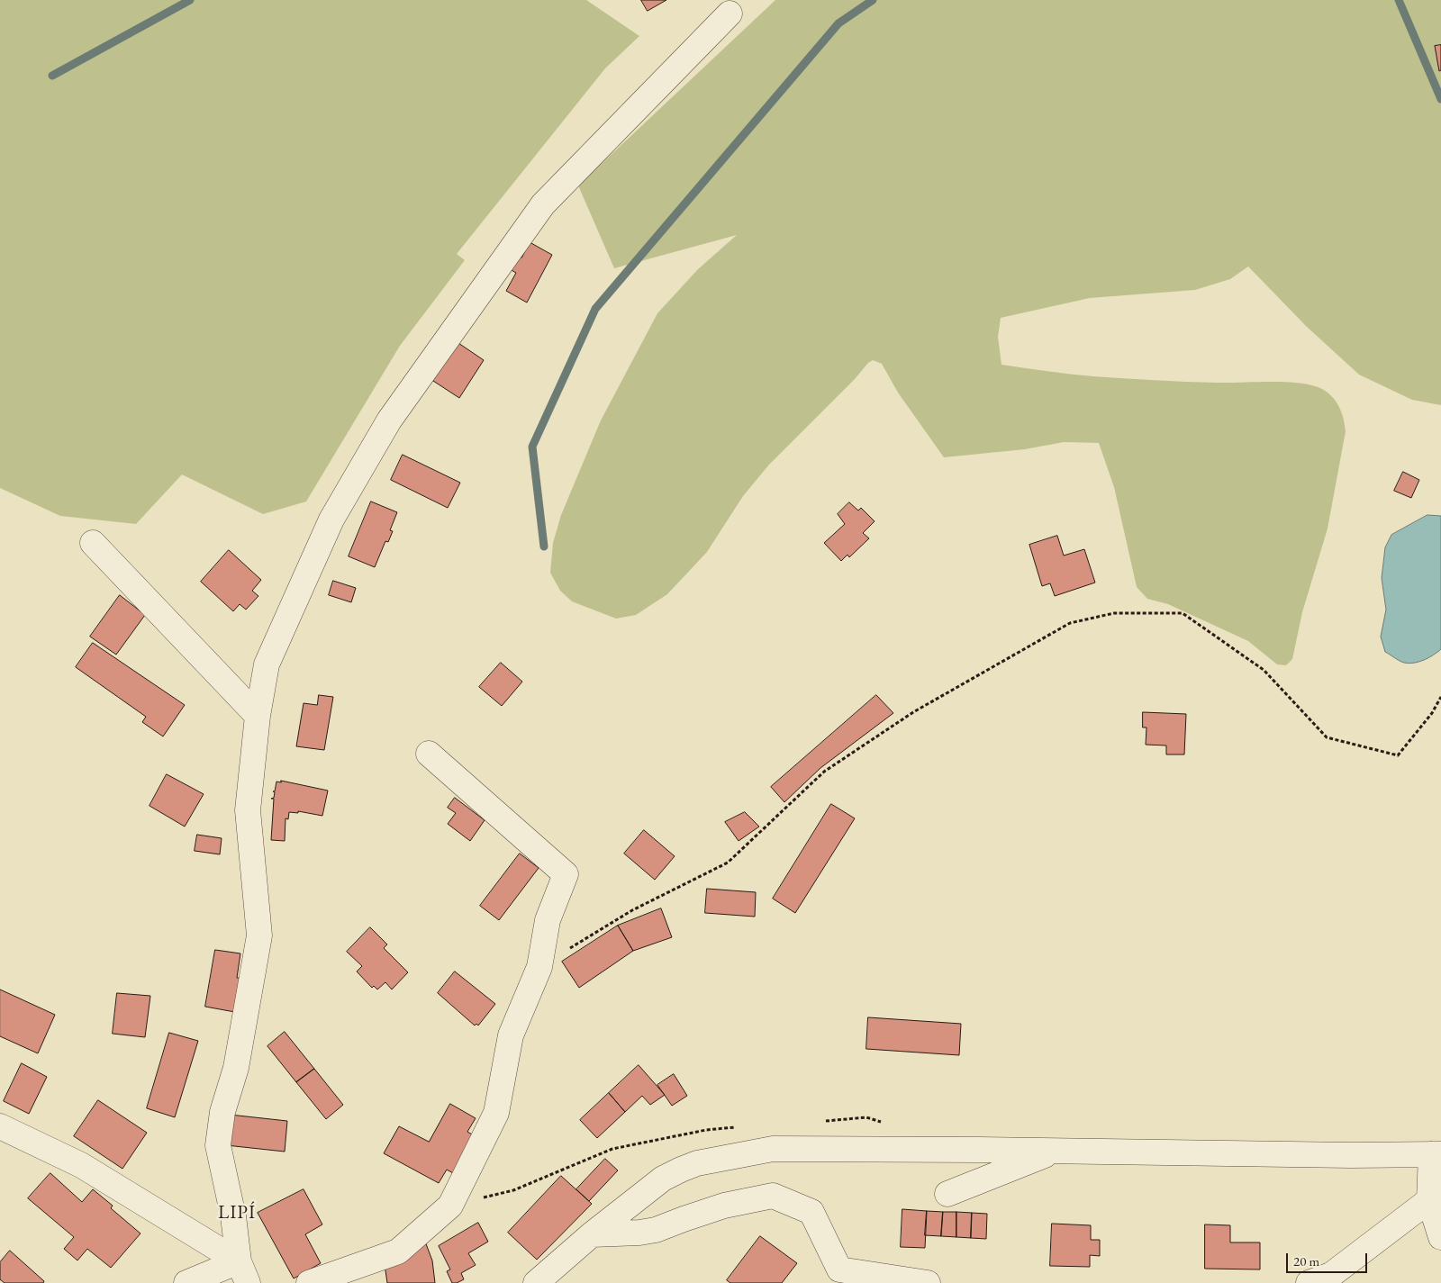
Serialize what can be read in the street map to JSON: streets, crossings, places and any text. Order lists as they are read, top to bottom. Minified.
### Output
{"districts":["LIPÍ"],"scale_bar":"20 m"}
